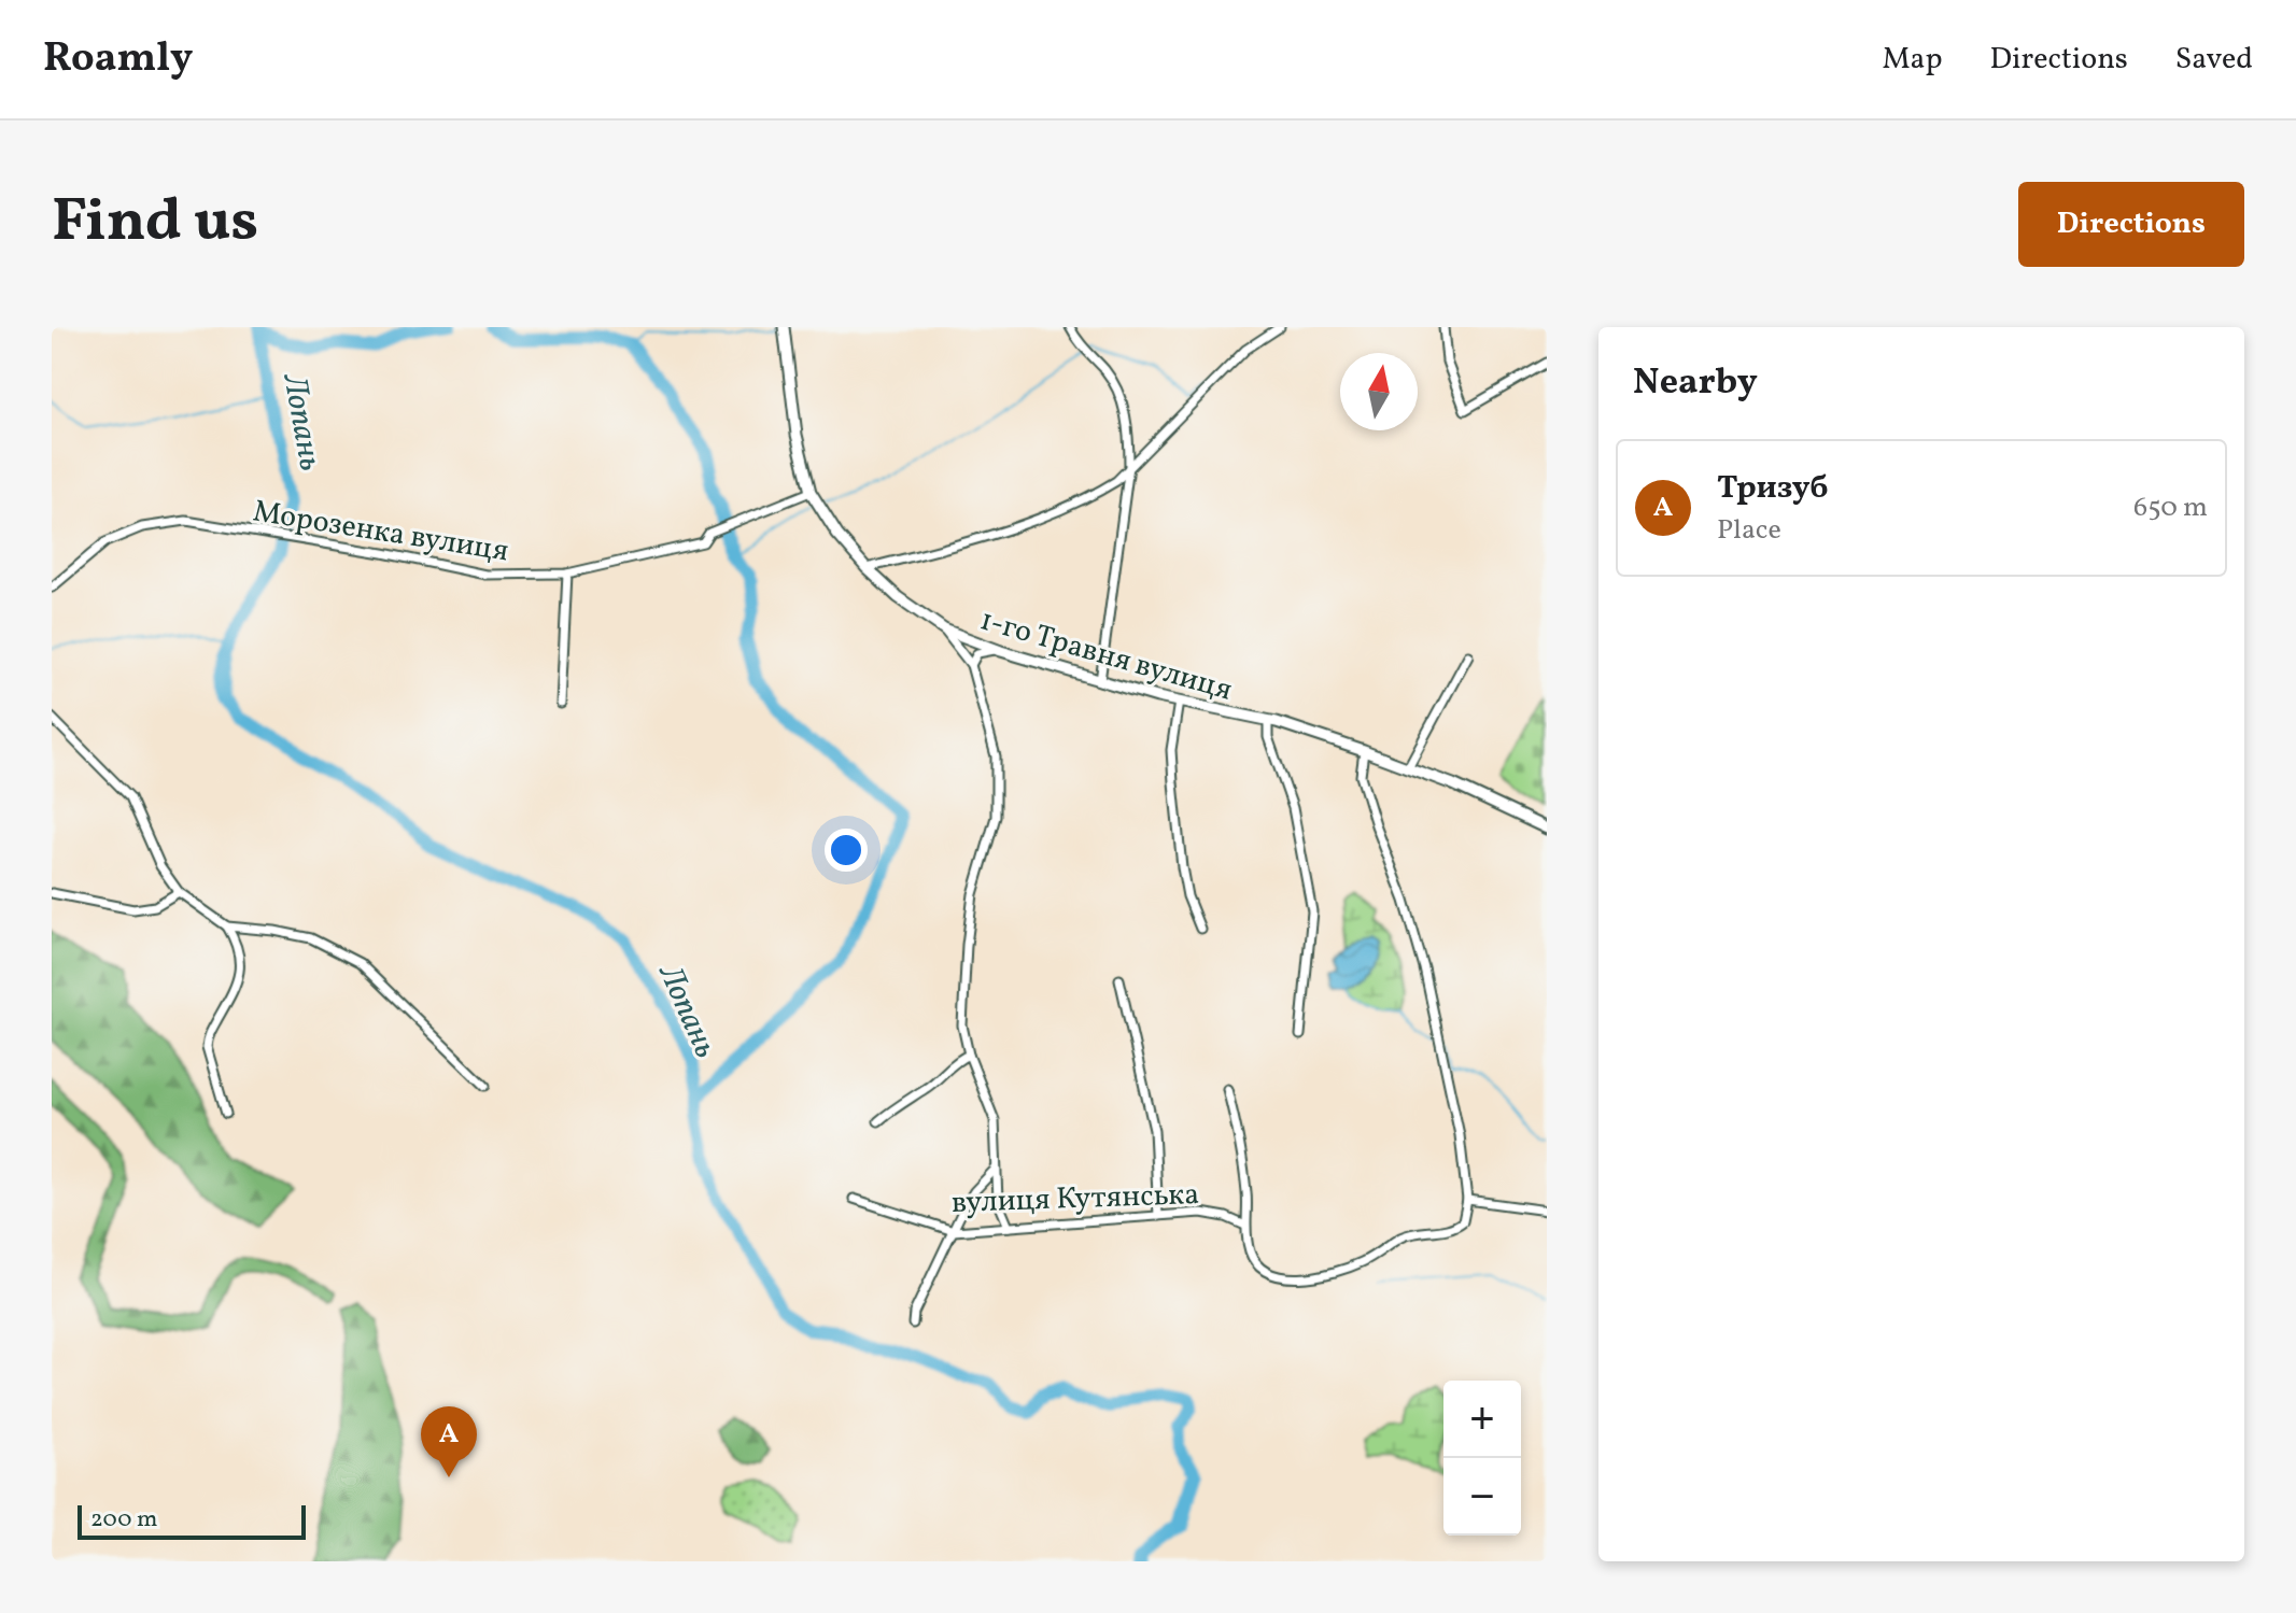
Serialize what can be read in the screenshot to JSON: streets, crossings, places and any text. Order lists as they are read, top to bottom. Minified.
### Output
{"streets":{"street":["Морозенка вулиця","1-го Травня вулиця","вулиця Кутянська"]},"crossings":[["Морозенка вулиця","1-го Травня вулиця"]],"water":["Лопань"],"scale_bar":"200 m","north":"top","page":{"header":"Roamly","nav":["Map","Directions","Saved"],"title":"Find us","buttons":"Directions","heading":"Nearby","list":[{"mark":"A","name":"Тризуб","note":"Place","value":"650 m"}],"map_buttons":["+","−"],"pins":"A","scale":"200 m"}}
